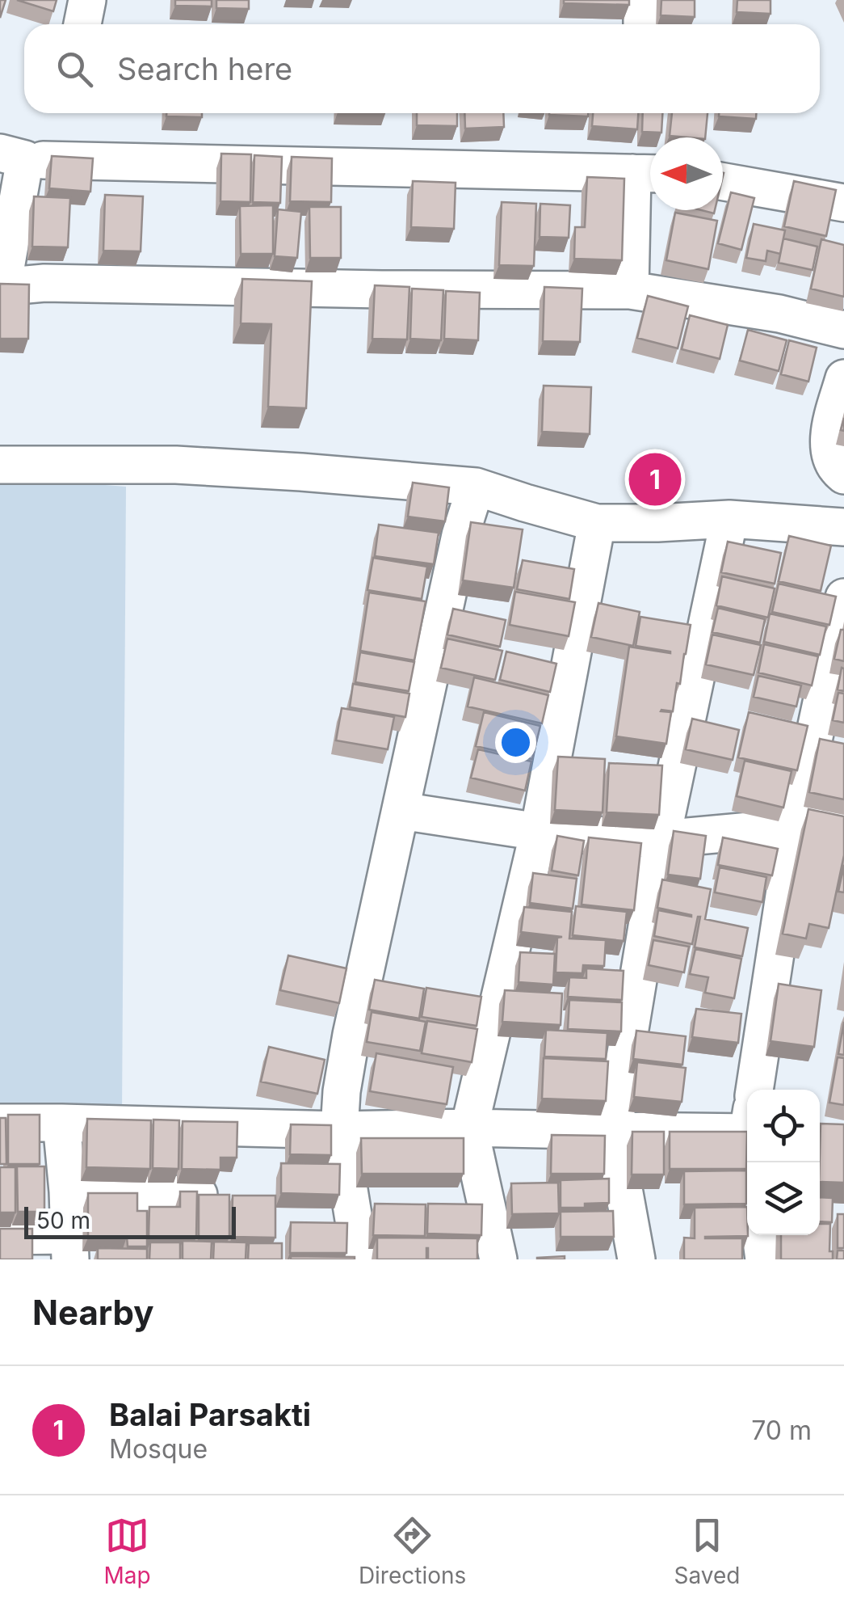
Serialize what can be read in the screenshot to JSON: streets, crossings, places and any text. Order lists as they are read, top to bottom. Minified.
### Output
{"scale_bar":"50 m","north":"left","page":{"search":"Search here","pins":"1","scale":"50 m","heading":"Nearby","list":[{"mark":"1","name":"Balai Parsakti","note":"Mosque","value":"70 m"}],"nav":["Map","Directions","Saved"]}}
